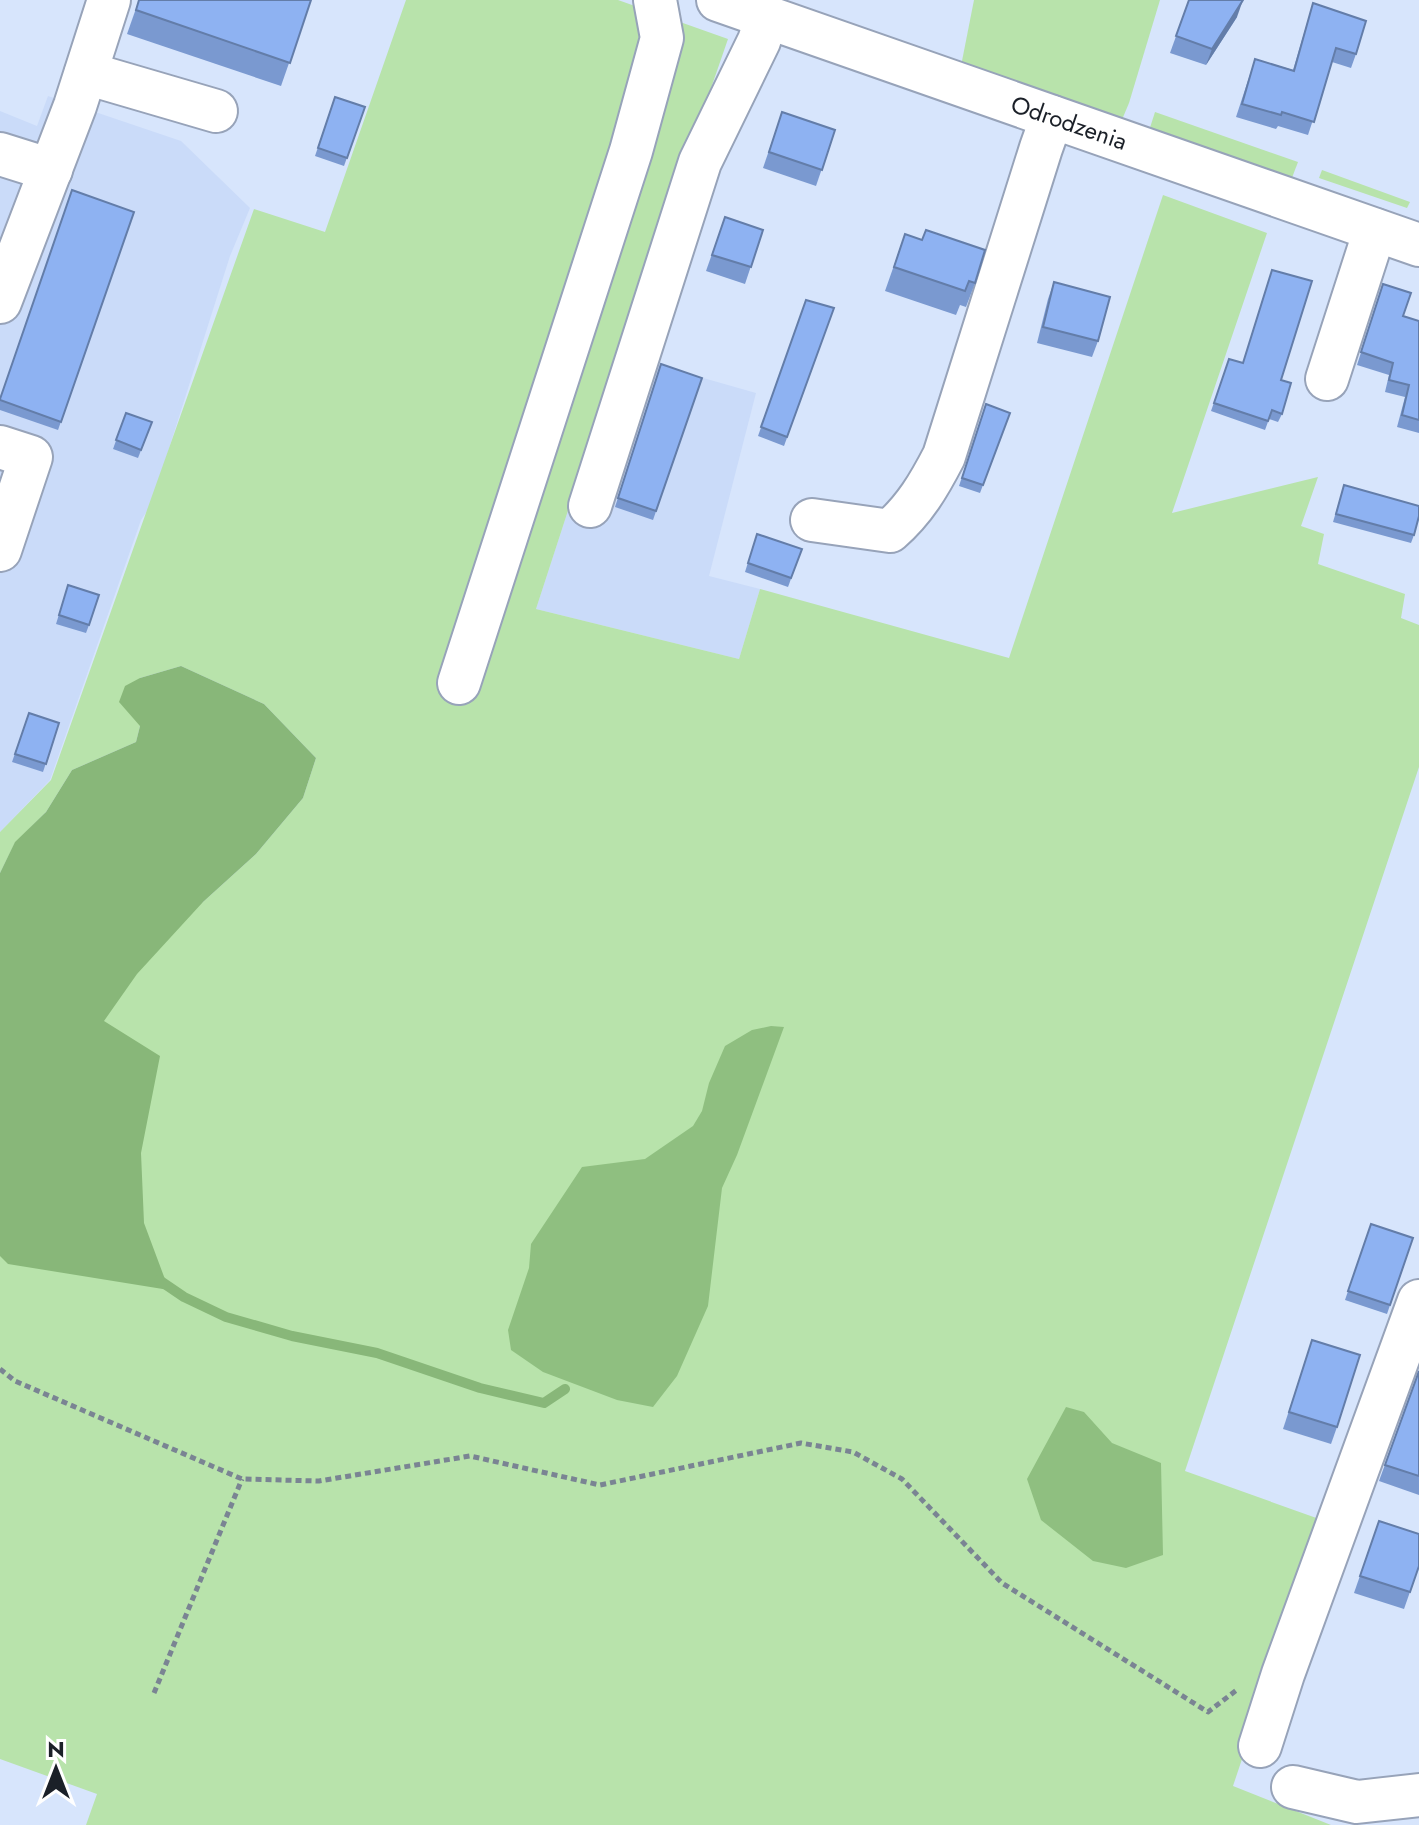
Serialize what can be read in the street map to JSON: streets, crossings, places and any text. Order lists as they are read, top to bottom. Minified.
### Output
{"streets":{"street":["Odrodzenia"]},"north":"top"}
